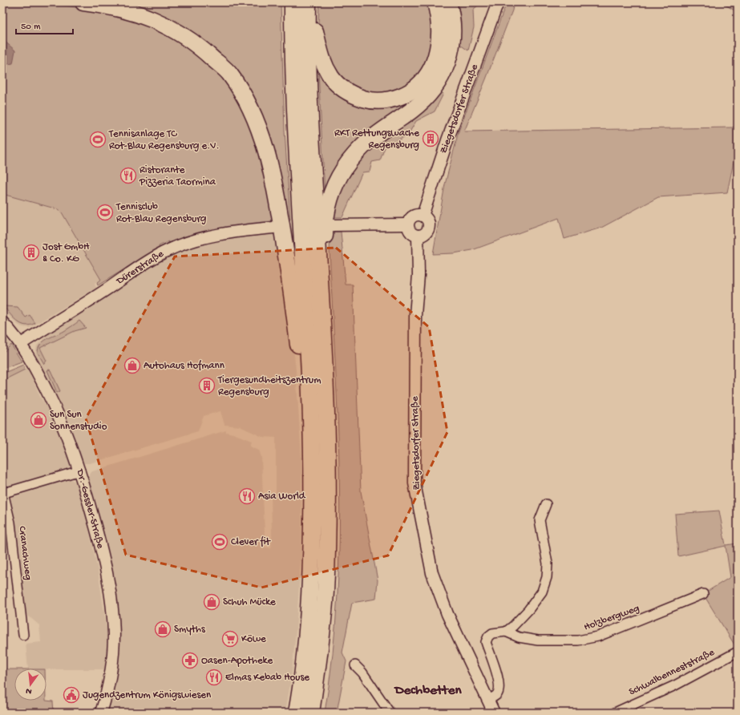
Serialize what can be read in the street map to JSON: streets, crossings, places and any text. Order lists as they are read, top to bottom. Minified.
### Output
{"streets":{"street":["Ziegetsdorfer Straße","Dürerstraße","Dr.-Gessler-Straße","Cranachweg","Holzbergweg","Schwalbenneststraße"]},"crossings":[["Dürerstraße","Dr.-Gessler-Straße"],["Dr.-Gessler-Straße","Cranachweg"]],"districts":["Dechbetten"],"places":{"building":["RKT Rettungswache Regensburg","Jost GmbH & Co. KG","Tiergesundheitszentrum Regensburg"],"sports":["Tennisanlage TC Rot-Blau Regensburg e.V.","Tennisclub Rot-Blau Regensburg","Clever fit"],"restaurant":["Ristorante Pizzeria Taormina","Asia World","Elmas Kebab House"],"shop":["Autohaus Hofmann","Sun Sun Sonnenstudio","Schuh Mücke","Smyths"],"supermarket":["Köwe"],"pharmacy":["Oasen-Apotheke"],"public building":["Jugendzentrum Königswiesen"]},"scale_bar":"50 m","north":"bottom"}
